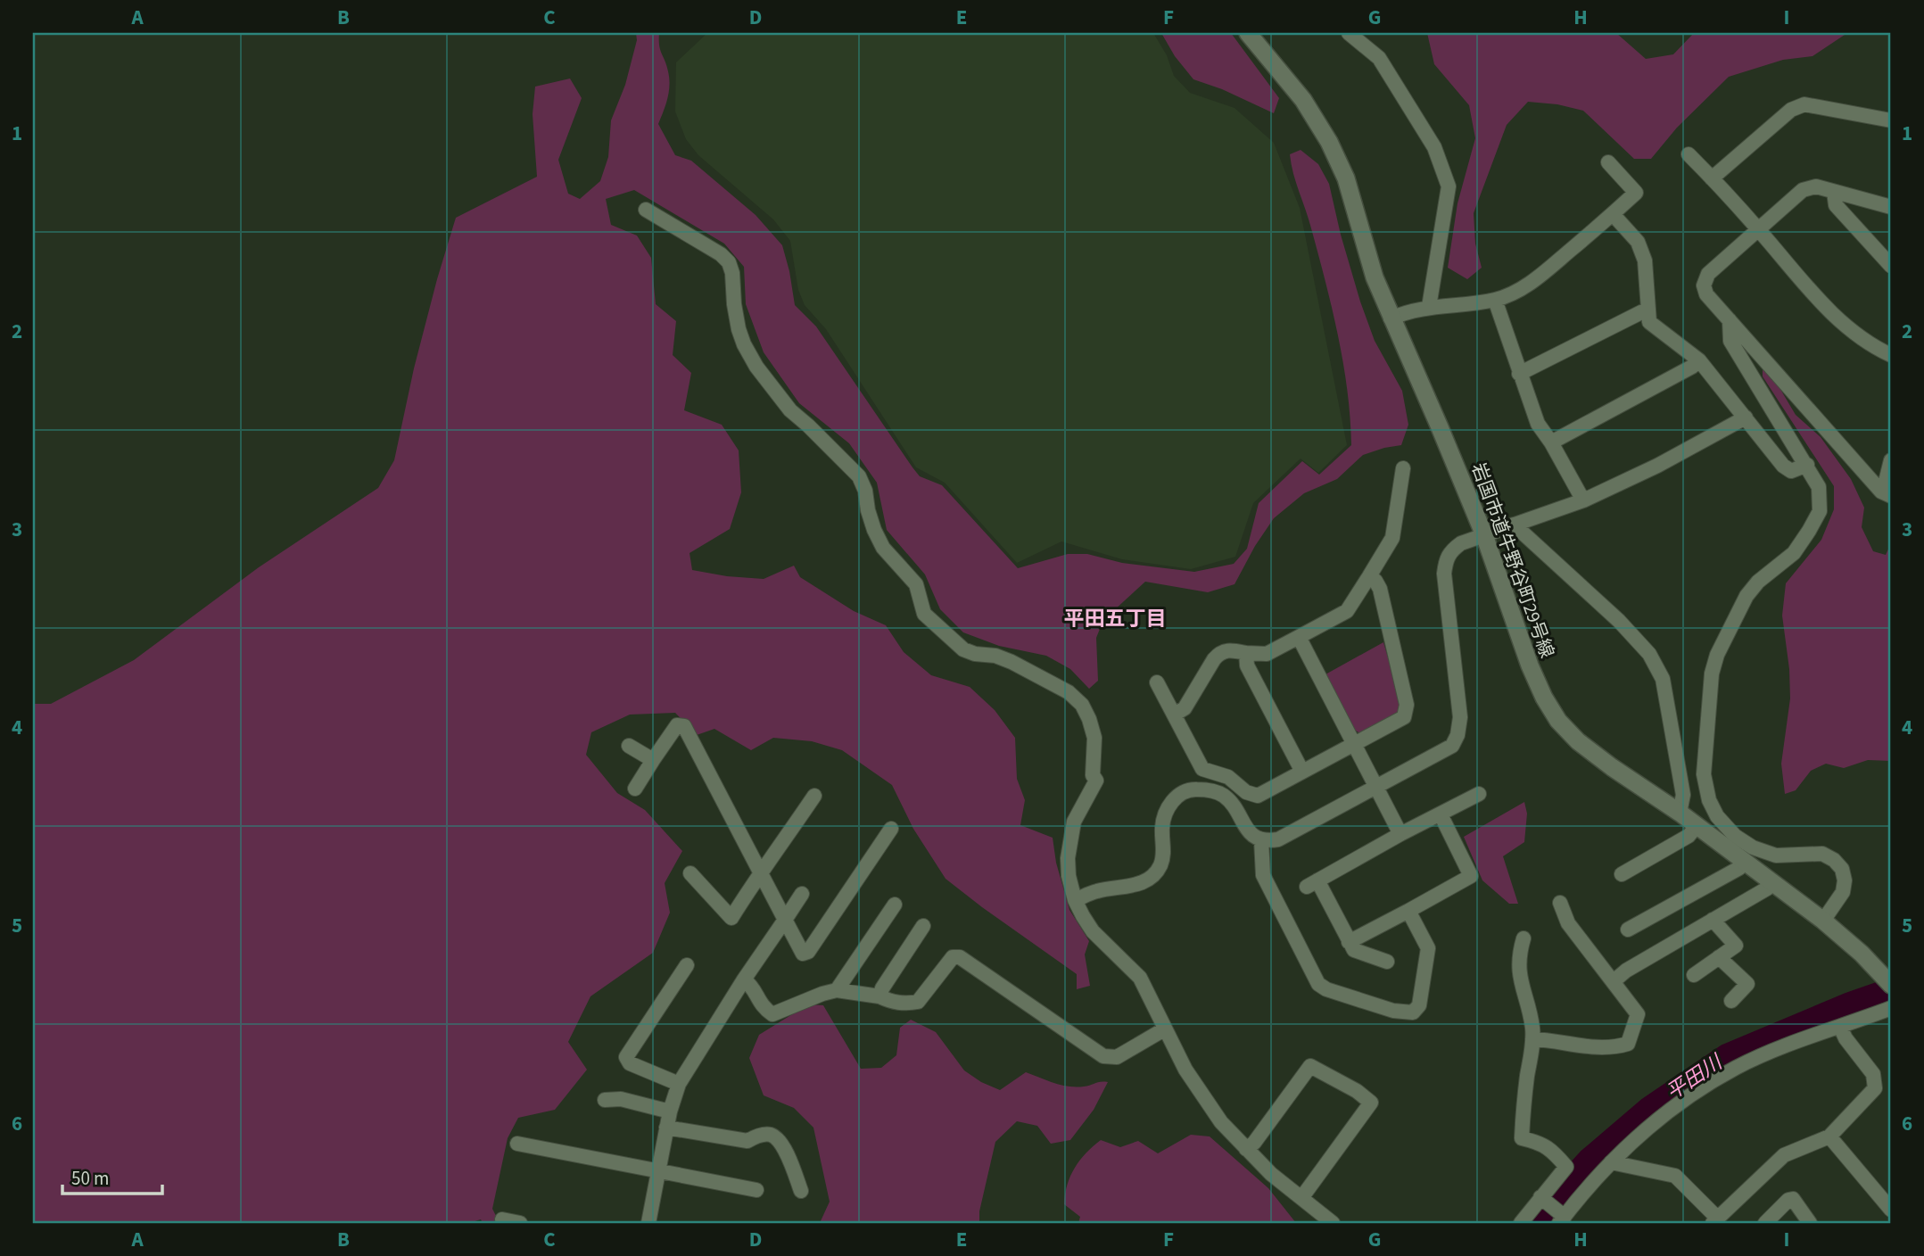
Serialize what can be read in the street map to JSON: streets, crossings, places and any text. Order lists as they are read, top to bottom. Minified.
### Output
{"streets":{"street":["岩国市道牛野谷町29号線"]},"districts":["平田五丁目"],"water":["平田川"],"scale_bar":"50 m","grid":{"columns":["A","B","C","D","E","F","G","H","I"],"rows":["1","2","3","4","5","6"]}}
